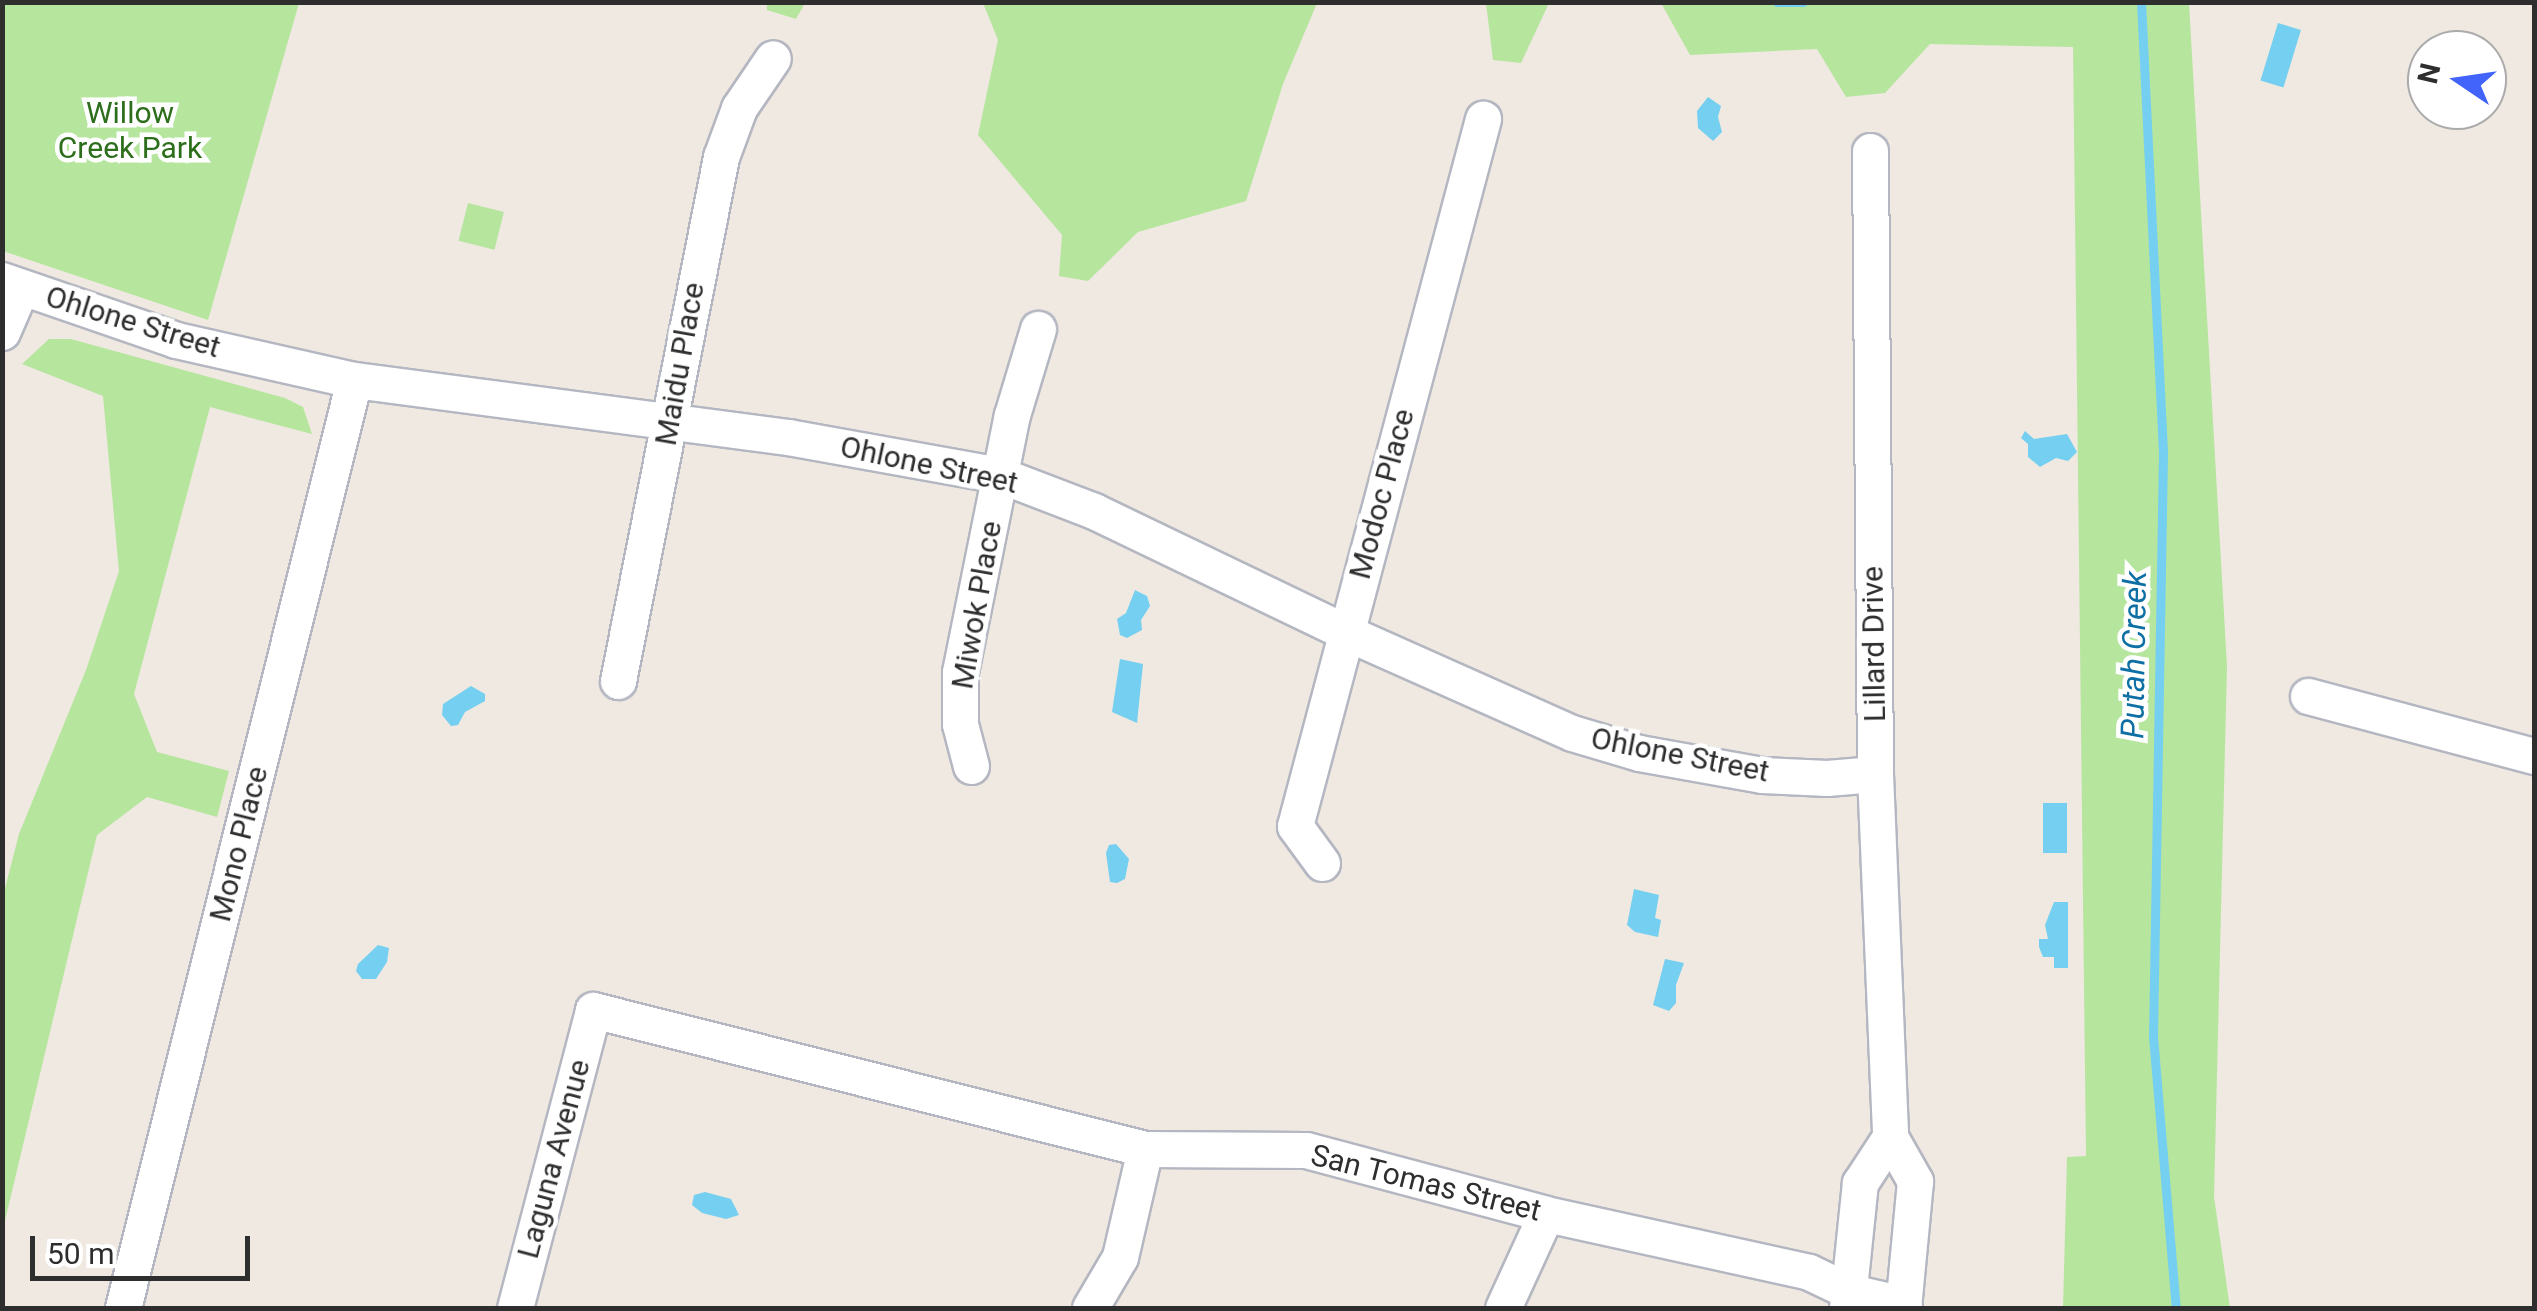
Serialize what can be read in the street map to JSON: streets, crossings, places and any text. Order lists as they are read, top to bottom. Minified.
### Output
{"streets":{"street":["Ohlone Street","Maidu Place","Modoc Place","Miwok Place","Lillard Drive","Mono Place","Laguna Avenue","San Tomas Street"]},"crossings":[["Ohlone Street","Maidu Place"],["Ohlone Street","Modoc Place"],["Ohlone Street","Miwok Place"],["Ohlone Street","Lillard Drive"],["Ohlone Street","Mono Place"],["Lillard Drive","San Tomas Street"],["Laguna Avenue","San Tomas Street"]],"water":["Putah Creek"],"parks":["Willow Creek Park"],"scale_bar":"50 m","north":"left"}
